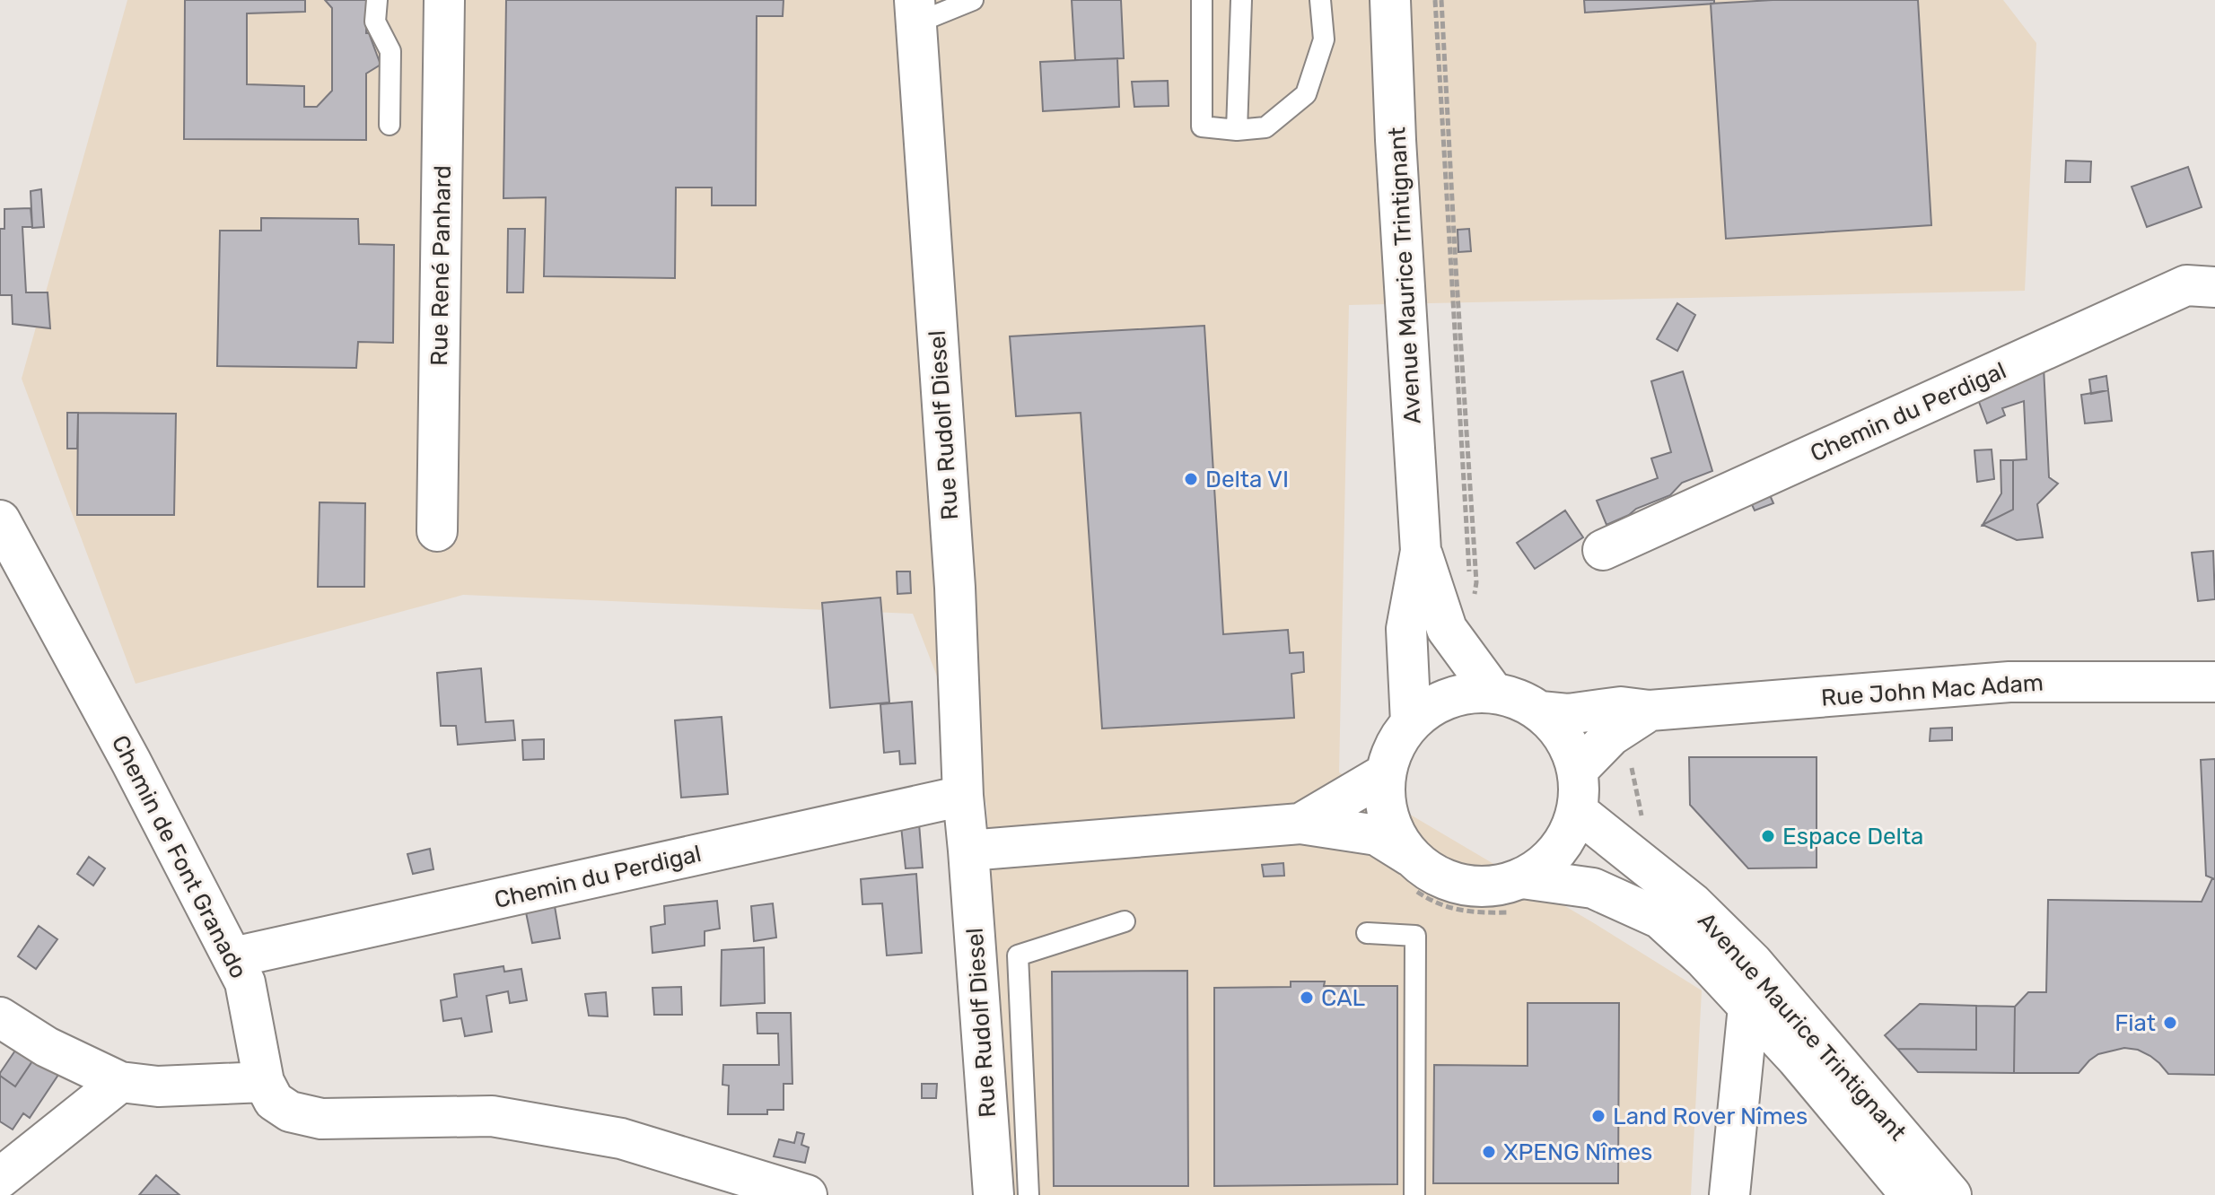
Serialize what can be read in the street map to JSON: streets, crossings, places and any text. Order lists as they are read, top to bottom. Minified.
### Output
{"streets":{"main road":["Rue René Panhard","Avenue Maurice Trintignant","Chemin du Perdigal","Rue Rudolf Diesel","Rue John Mac Adam","Chemin de Font Granado"]},"crossings":[["Avenue Maurice Trintignant","Rue John Mac Adam"],["Chemin du Perdigal","Rue Rudolf Diesel"],["Chemin du Perdigal","Chemin de Font Granado"]],"places":["Delta VI","Espace Delta","CAL","Fiat","Land Rover Nîmes","XPENG Nîmes"]}
